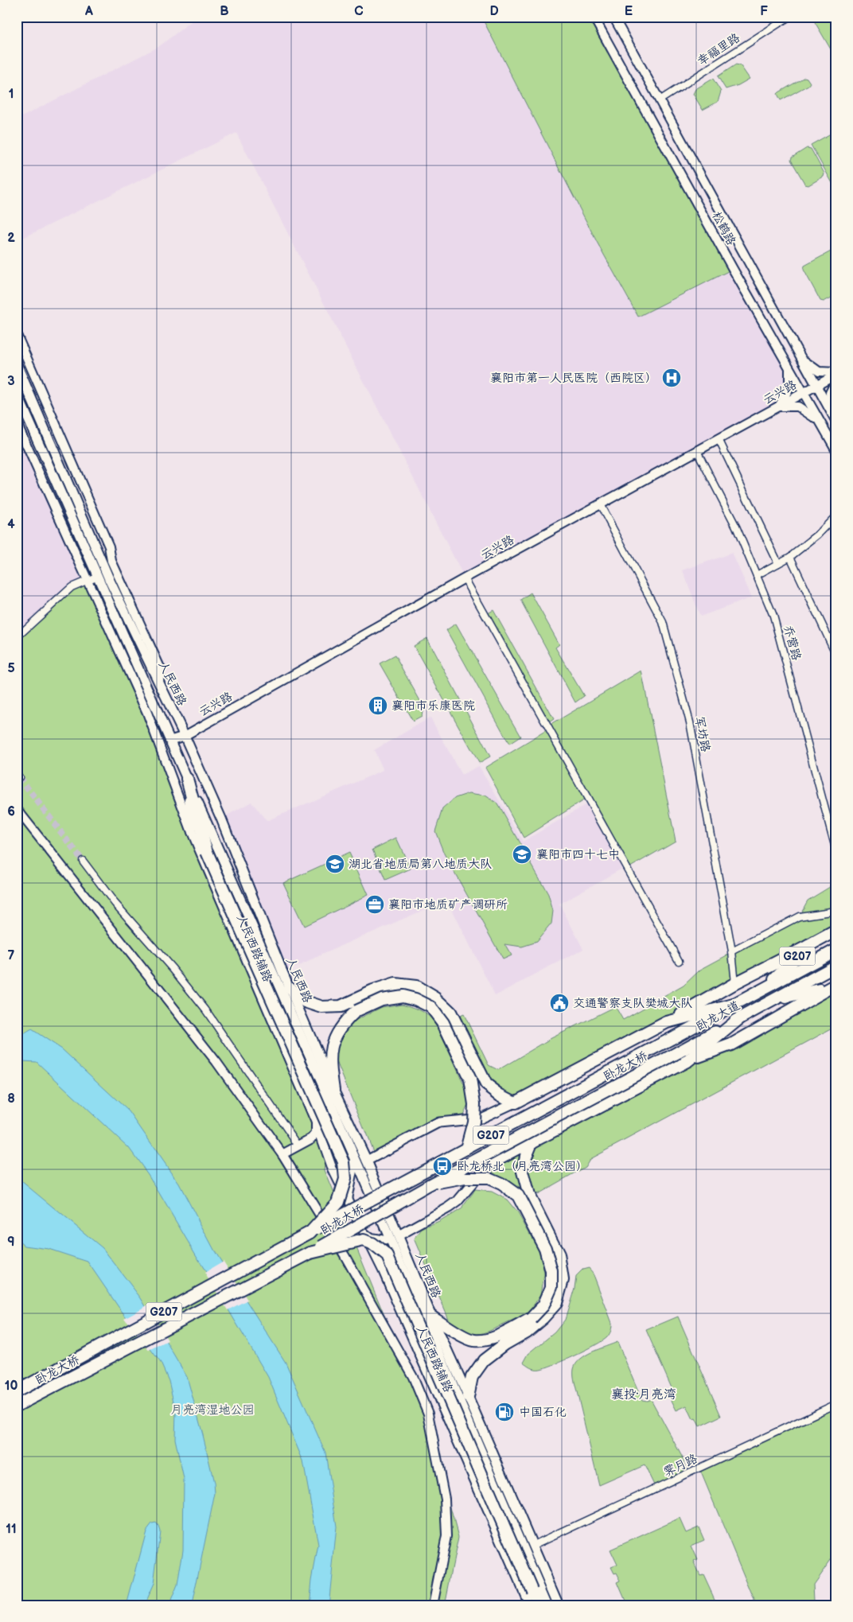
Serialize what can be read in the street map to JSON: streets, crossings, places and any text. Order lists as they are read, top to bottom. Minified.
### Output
{"streets":{"highway":["G207","卧龙大道","卧龙大桥"],"main road":["人民西路"],"street":["幸福里路","松鹤路","云兴路","乔营路","军坊路","人民西路辅路","霁月路"]},"crossings":[["幸福里路","松鹤路"],["松鹤路","云兴路"],["云兴路","乔营路"],["云兴路","人民西路"],["云兴路","军坊路"],["人民西路","人民西路辅路"],["人民西路","霁月路"],["卧龙大道","卧龙大桥"]],"districts":["襄投·月亮湾"],"parks":["月亮湾湿地公园"],"places":{"hospital":["襄阳市第一人民医院（西院区）"],"building":["襄阳市乐康医院"],"school or university":["襄阳市四十七中","湖北省地质局第八地质大队"],"office":["襄阳市地质矿产调研所"],"public building":["交通警察支队樊城大队"],"bus stop":["卧龙桥北（月亮湾公园）"],"fuel station":["中国石化"]},"grid":{"columns":["A","B","C","D","E","F"],"rows":["1","2","3","4","5","6","7","8","9","10","11"]}}
